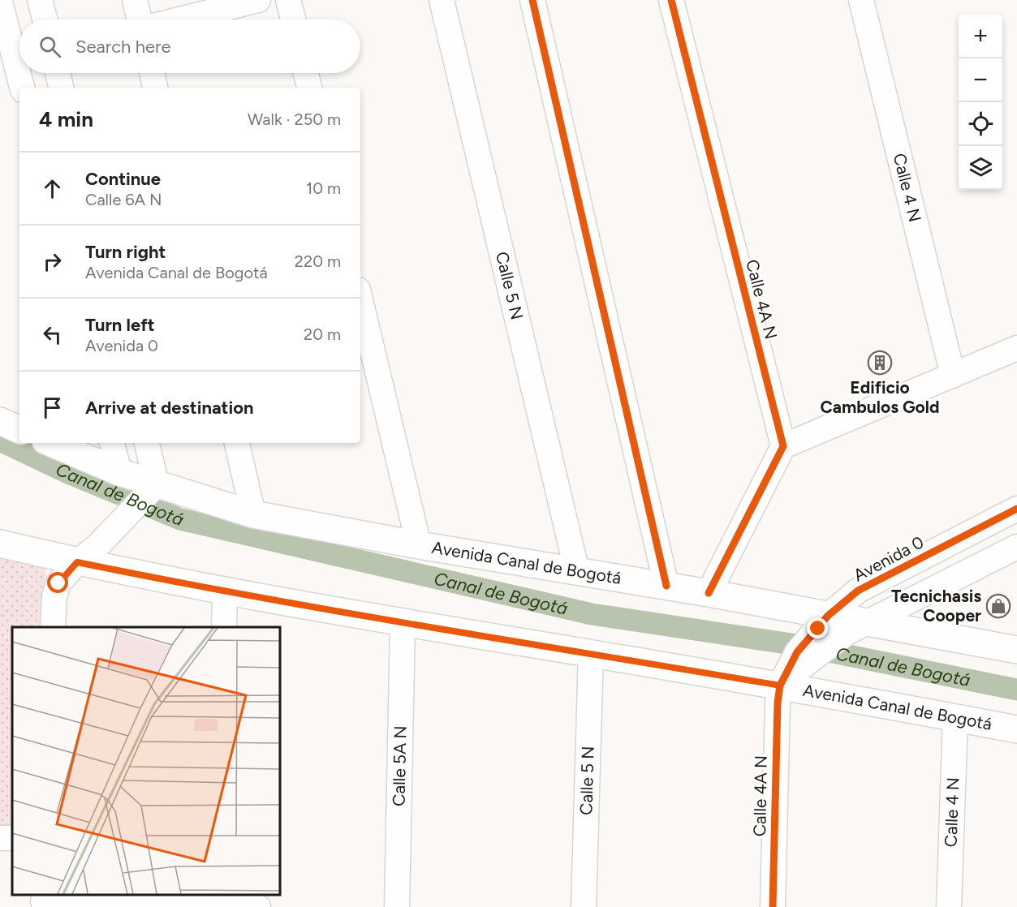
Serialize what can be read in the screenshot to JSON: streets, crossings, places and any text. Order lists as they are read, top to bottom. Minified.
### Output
{"streets":{"main road":["Avenida Canal de Bogotá"],"street":["Calle 4 N","Calle 5 N","Calle 4A N","Avenida 0","Calle 5A N"]},"crossings":[["Calle 4 N","Avenida Canal de Bogotá"],["Calle 5 N","Avenida Canal de Bogotá"],["Calle 4A N","Avenida 0"],["Calle 4A N","Avenida Canal de Bogotá"],["Avenida 0","Avenida Canal de Bogotá"],["Avenida Canal de Bogotá","Calle 5A N"]],"water":["Canal de Bogotá"],"places":{"building":["Edificio Cambulos Gold"],"shop":["Tecnichasis Cooper"]},"page":{"map_buttons":["+","−"],"search":"Search here","heading":["4 min","Walk · 250 m"],"list":[["Continue","Calle 6A N","10 m"],["Turn right","Avenida Canal de Bogotá","220 m"],["Turn left","Avenida 0","20 m"],"Arrive at destination"]}}
